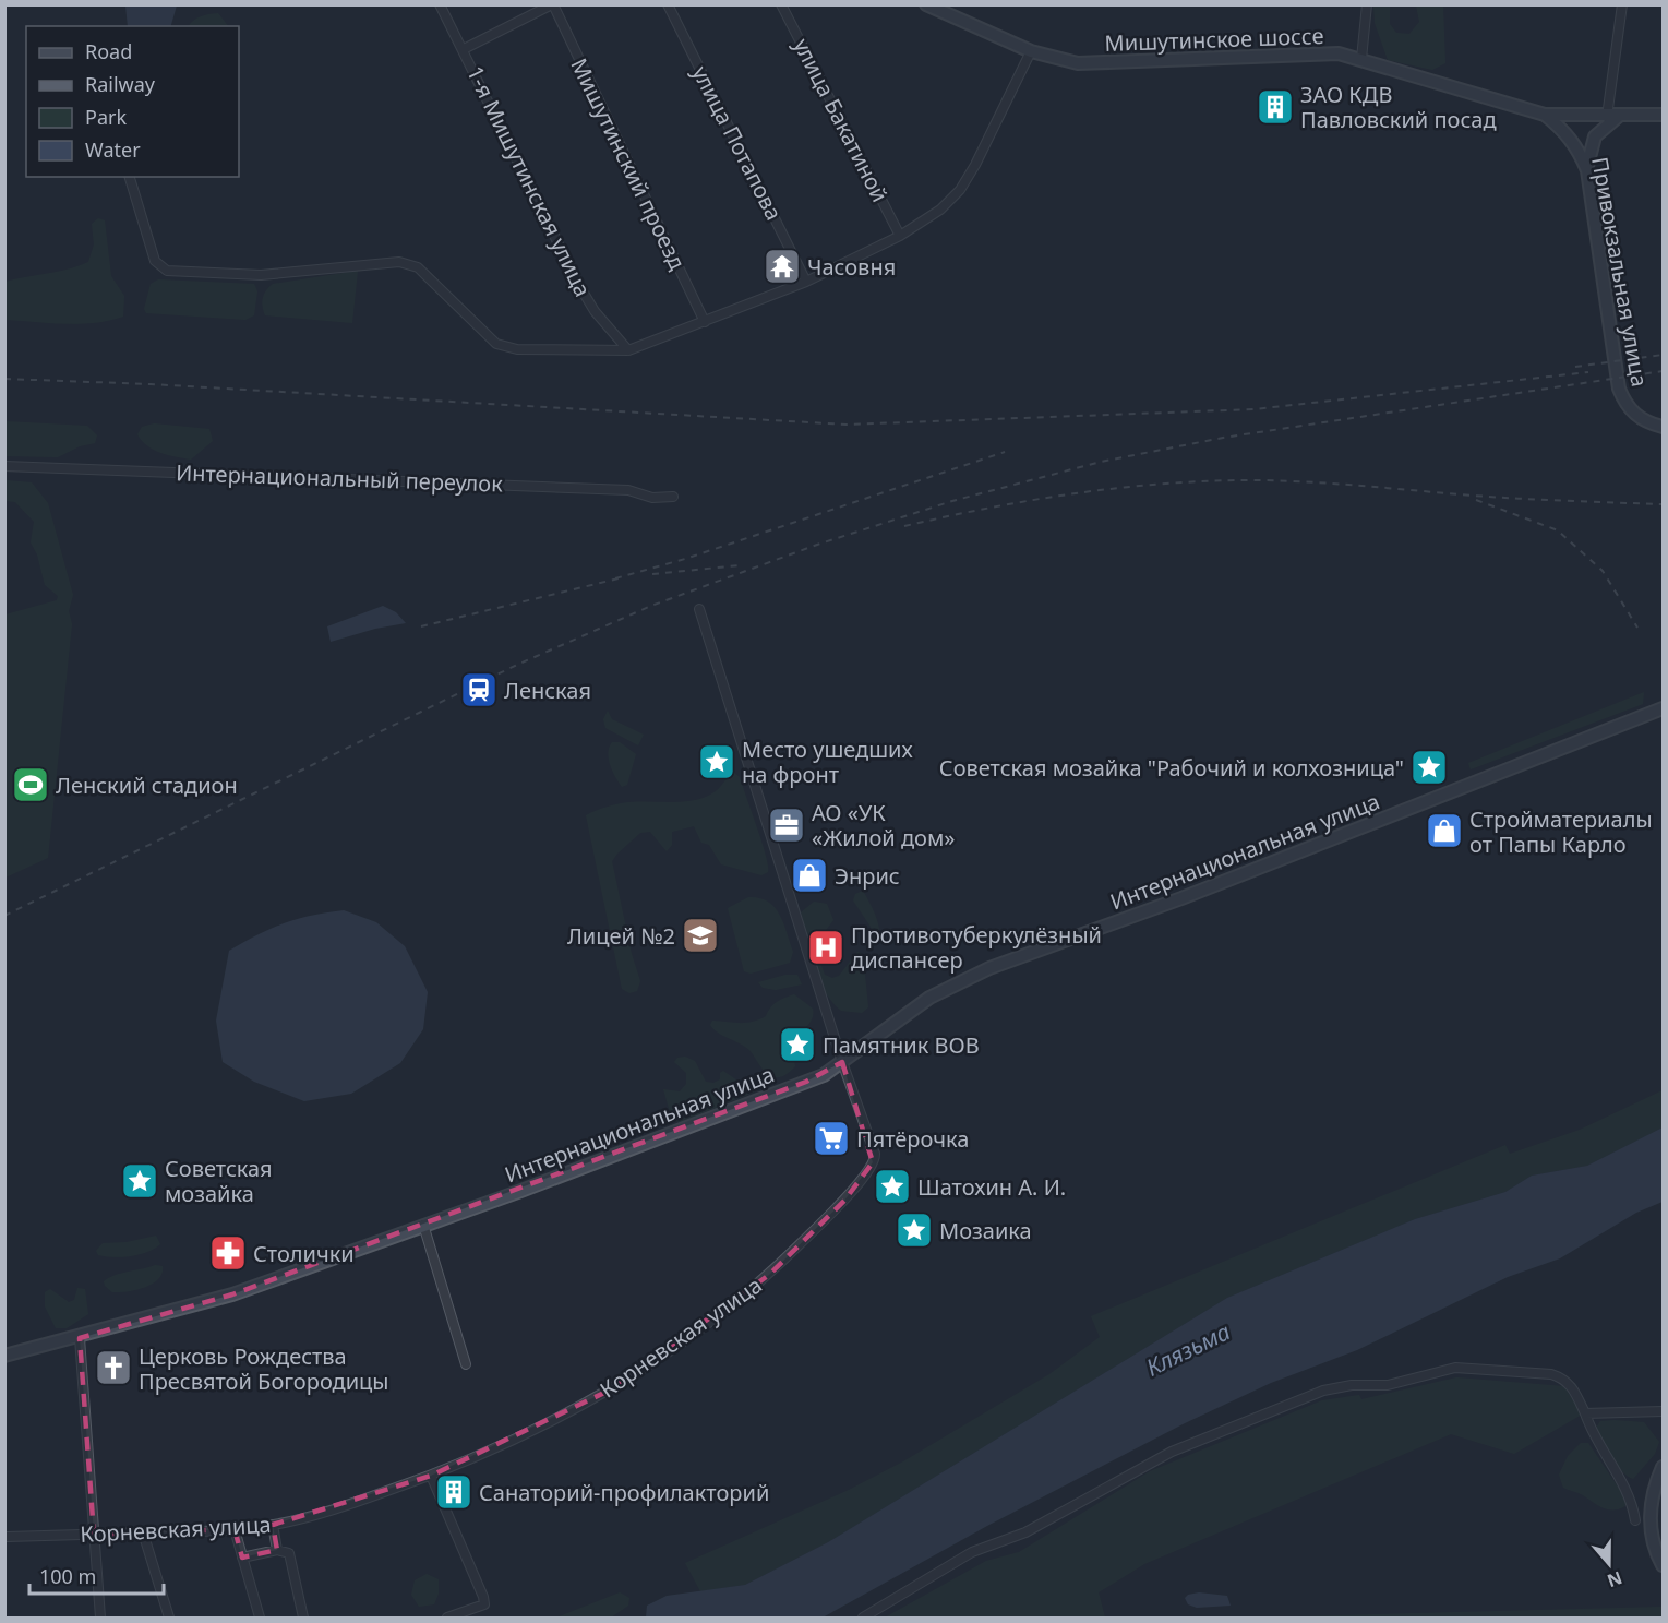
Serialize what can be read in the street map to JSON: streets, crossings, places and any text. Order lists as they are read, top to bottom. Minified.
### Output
{"streets":{"street":["Мишутинское шоссе","улица Бакатиной","улица Потапова","Мишутинский проезд","1-я Мишутинская улица","Привокзальная улица","Интернациональный переулок","Интернациональная улица","Корневская улица"]},"crossings":[["Мишутинское шоссе","Привокзальная улица"],["Интернациональная улица","Корневская улица"]],"water":["Клязьма"],"places":{"building":["ЗАО КДВ Павловский посад","Санаторий-профилакторий"],"temple":["Часовня"],"station":["Ленская"],"place":["Место ушедших на фронт","Советская мозайка \"Рабочий и колхозница\"","Памятник ВОВ","Советская мозайка","Шатохин А. И.","Мозаика"],"sports":["Ленский стадион"],"office":["АО «УК «Жилой дом»"],"shop":["Стройматериалы от Папы Карло","Энрис"],"school or university":["Лицей №2"],"hospital":["Противотуберкулёзный диспансер"],"supermarket":["Пятёрочка"],"pharmacy":["Столички"],"church":["Церковь Рождества Пресвятой Богородицы"]},"legend":["Road","Railway","Park","Water"],"scale_bar":"100 m","north":"bottom"}
